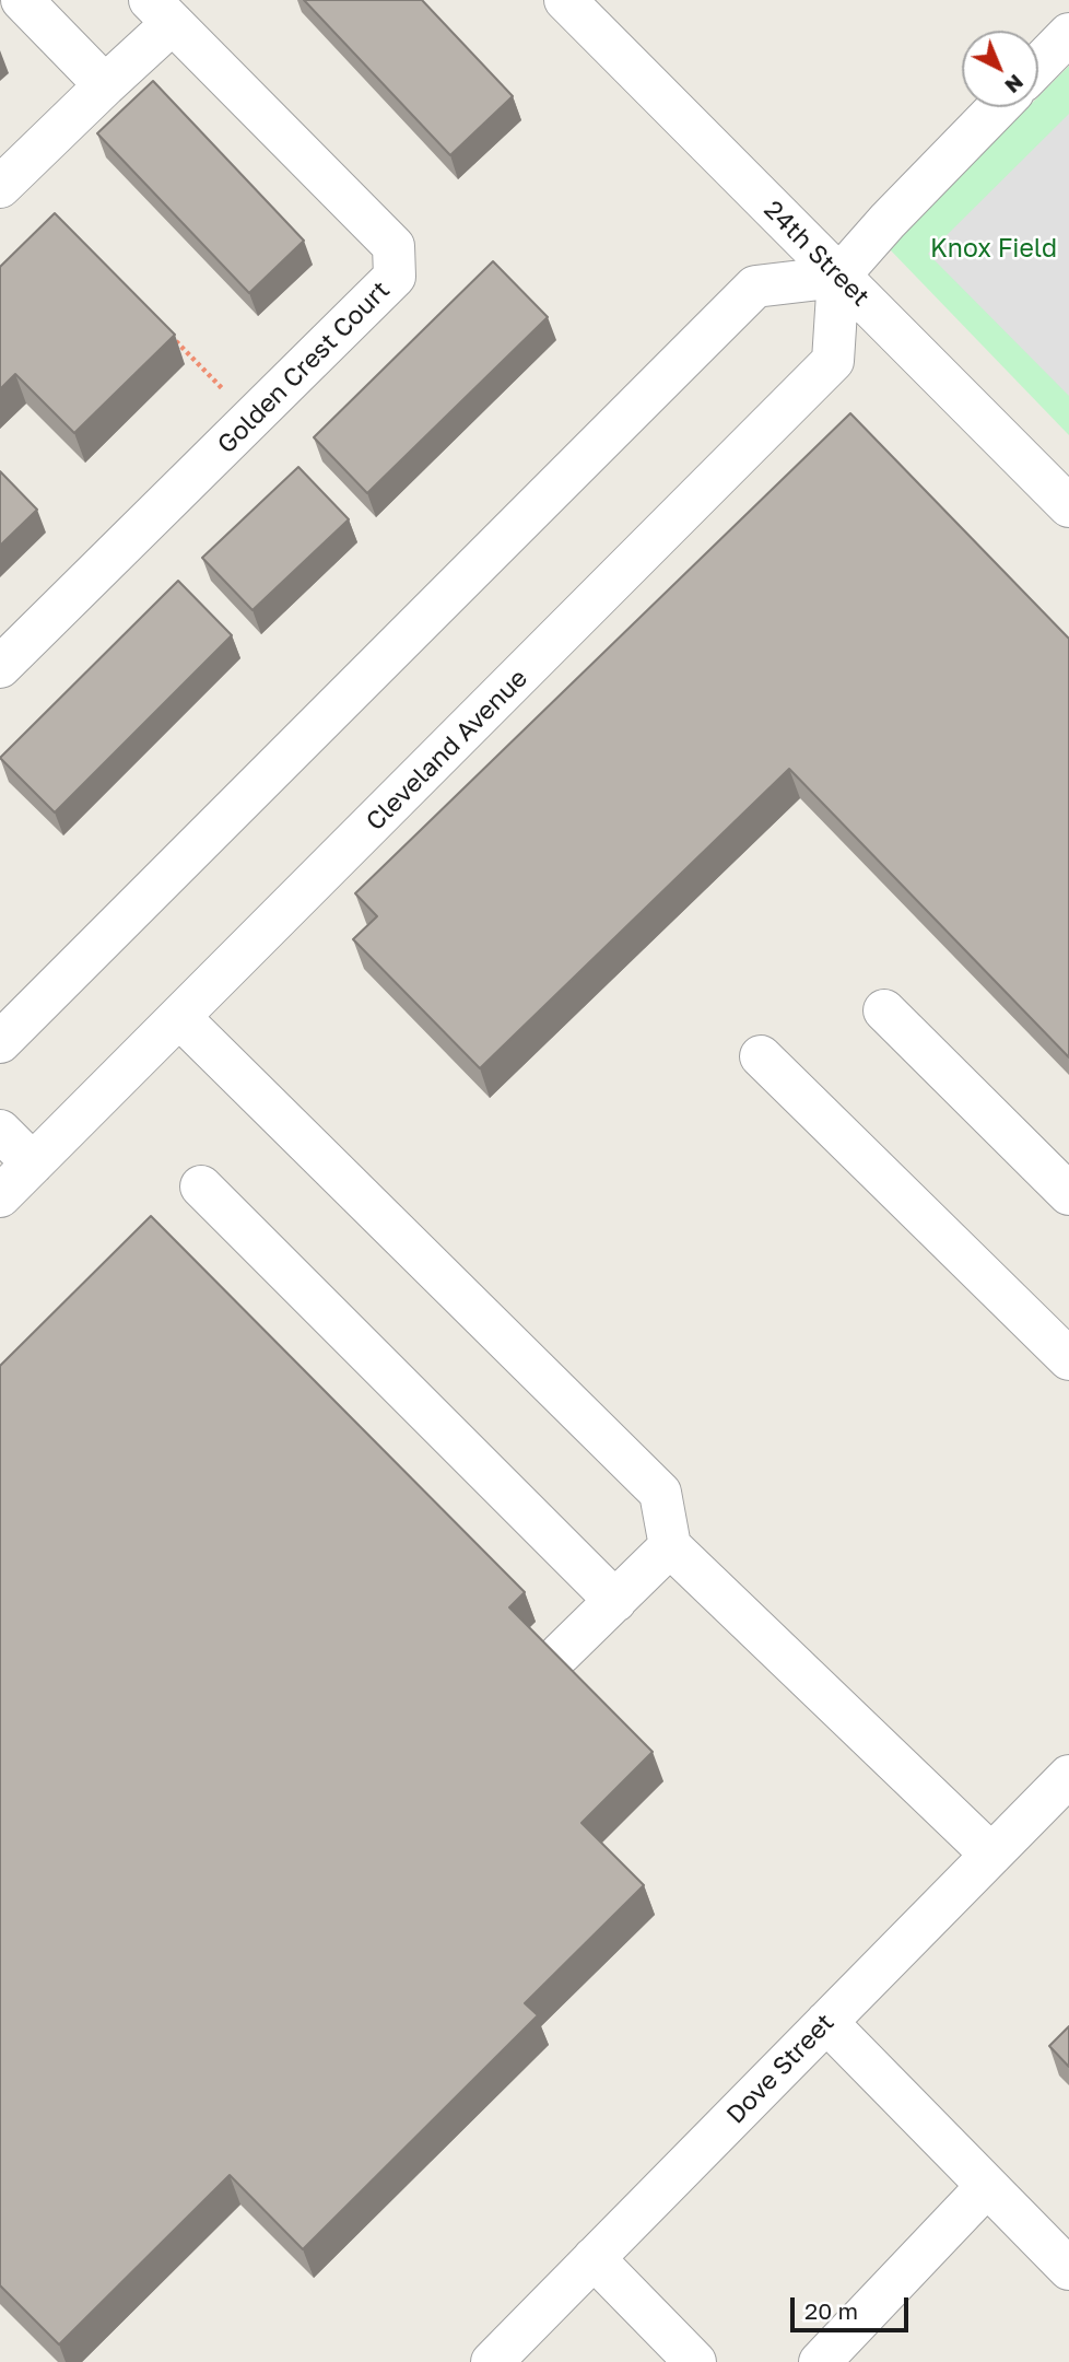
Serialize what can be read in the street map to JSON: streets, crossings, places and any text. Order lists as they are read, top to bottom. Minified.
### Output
{"streets":{"street":["24th Street","Golden Crest Court","Cleveland Avenue","Dove Street"]},"crossings":[["24th Street","Cleveland Avenue"]],"parks":["Knox Field"],"scale_bar":"20 m","north":"bottom right"}
